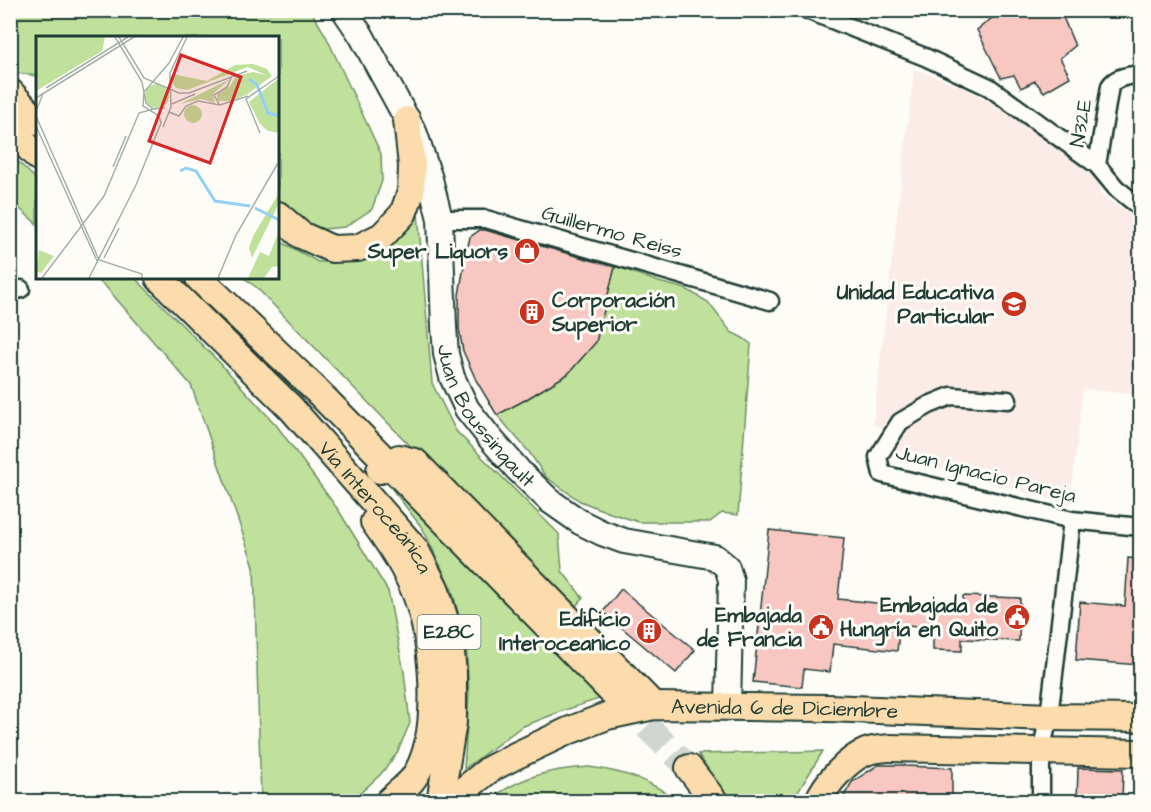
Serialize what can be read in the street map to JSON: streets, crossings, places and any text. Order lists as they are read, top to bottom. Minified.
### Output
{"streets":{"main road":["Juan Boussingault","Vía Interoceánica","E28C","Avenida 6 de Diciembre"],"street":["N32E","Guillermo Reiss","Juan Ignacio Pareja"]},"crossings":[["Guillermo Reiss","Juan Boussingault"],["Juan Boussingault","Avenida 6 de Diciembre"]],"places":{"shop":["Super Liquors"],"school or university":["Unidad Educativa Particular"],"building":["Corporación Superior","Edificio Interoceanico"],"public building":["Embajada de Hungría en Quito","Embajada de Francia"]}}
